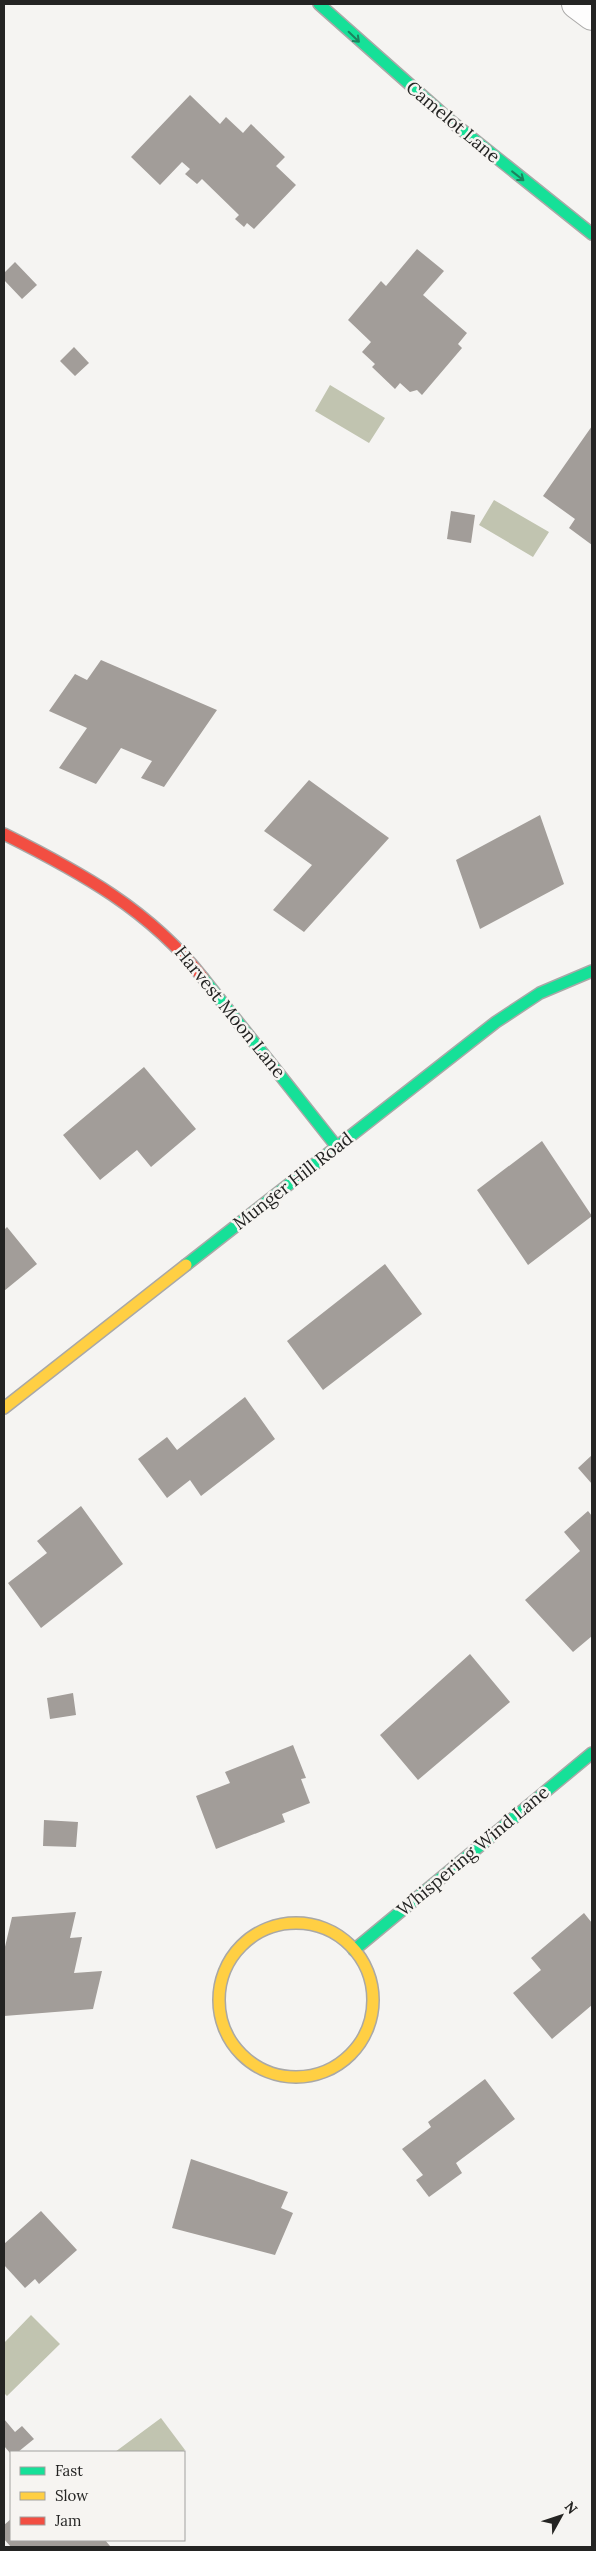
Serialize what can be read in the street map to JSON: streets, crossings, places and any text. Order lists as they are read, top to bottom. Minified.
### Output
{"streets":{"street":["Camelot Lane","Harvest Moon Lane","Munger Hill Road","Whispering Wind Lane"]},"crossings":[["Harvest Moon Lane","Munger Hill Road"]],"one_way":["Camelot Lane"],"legend":["Fast","Slow","Jam"],"north":"top right"}
